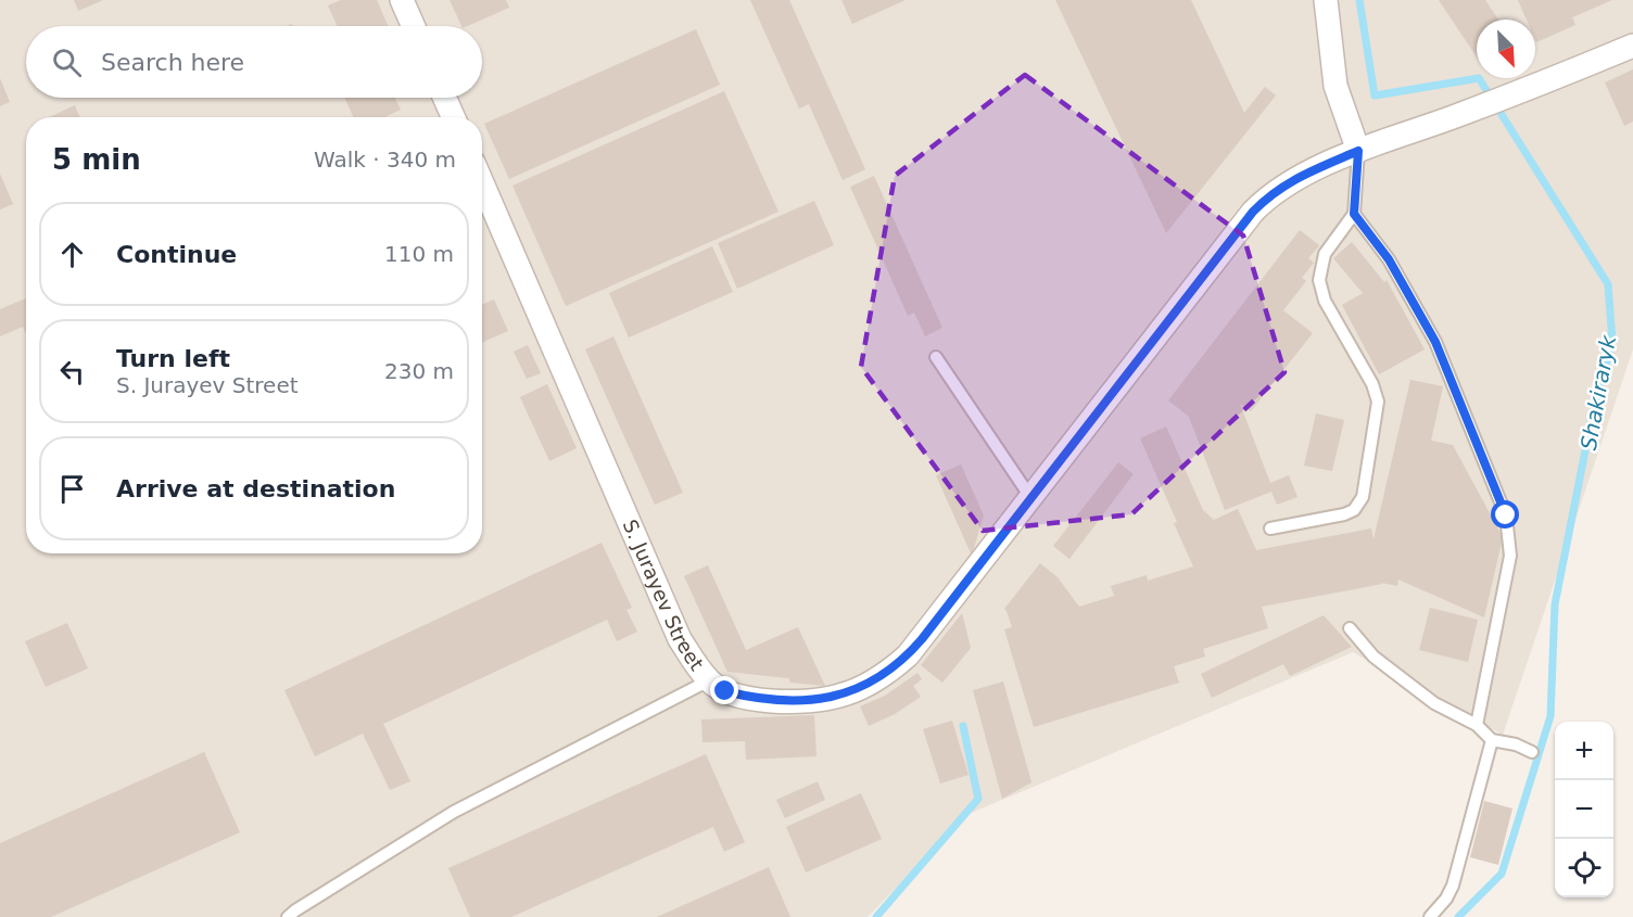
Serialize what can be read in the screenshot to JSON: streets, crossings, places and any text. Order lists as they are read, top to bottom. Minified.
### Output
{"streets":{"street":["S. Jurayev Street"]},"water":["Shakiraryk"],"north":"bottom right","page":{"search":"Search here","heading":["5 min","Walk · 340 m"],"list":[["Continue","110 m"],["Turn left","S. Jurayev Street","230 m"],"Arrive at destination"],"map_buttons":["+","−"]}}
